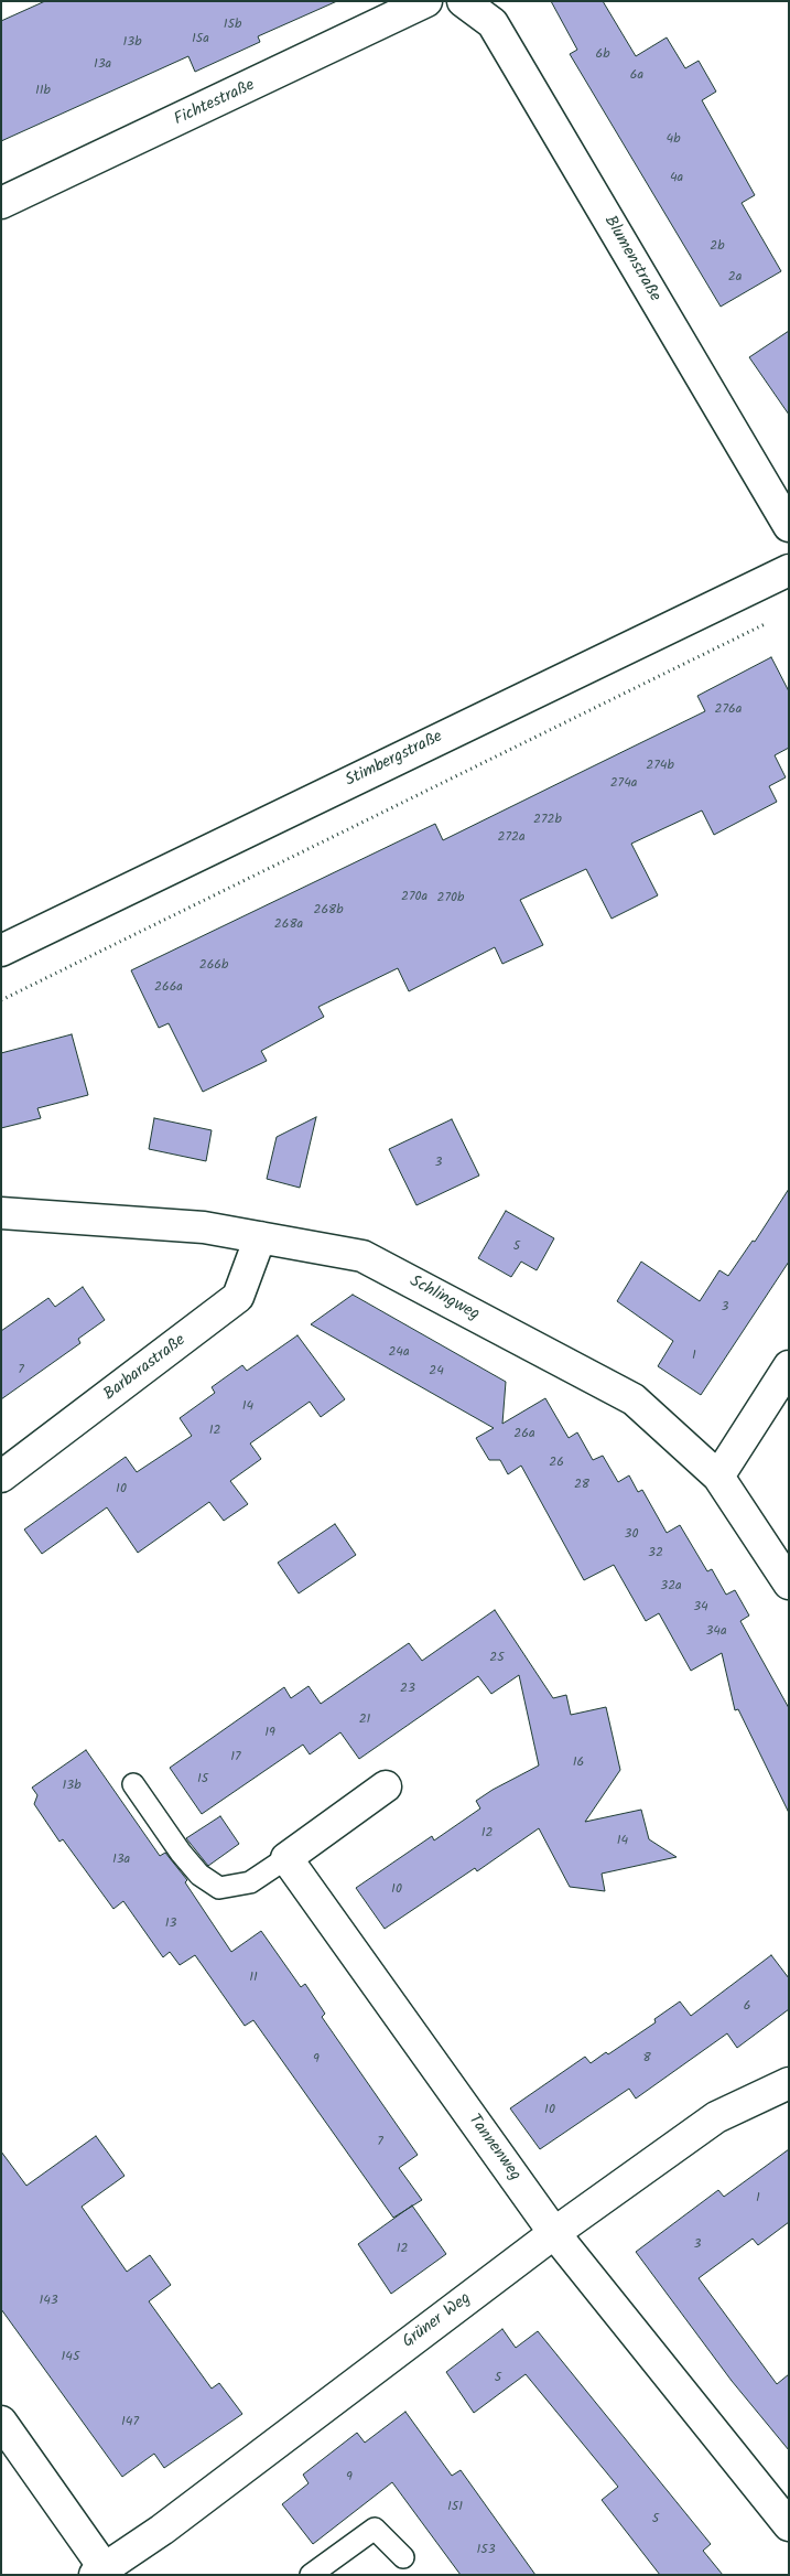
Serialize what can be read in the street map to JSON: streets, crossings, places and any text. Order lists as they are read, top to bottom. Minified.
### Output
{"streets":{"street":["Fichtestraße","Blumenstraße","Stimbergstraße","Schlingweg","Barbarastraße","Tannenweg","Grüner Weg"]},"crossings":[["Schlingweg","Barbarastraße"],["Tannenweg","Grüner Weg"]],"house_numbers":["15b","15a","13b","6b","13a","6a","11b","4b","4a","2b","2a","276a","274b","274a","272b","272a","270a","270b","268b","268a","266b","266a","3","5","3","24a","1","7","24","14","12","26a","26","28","10","30","32","32a","34","34a","25","23","21","19","17","16","15","13b","12","14","13a","10","13","11","6","8","9","10","7","1","3","12","143","145","5","147","9","151","5","153"]}
